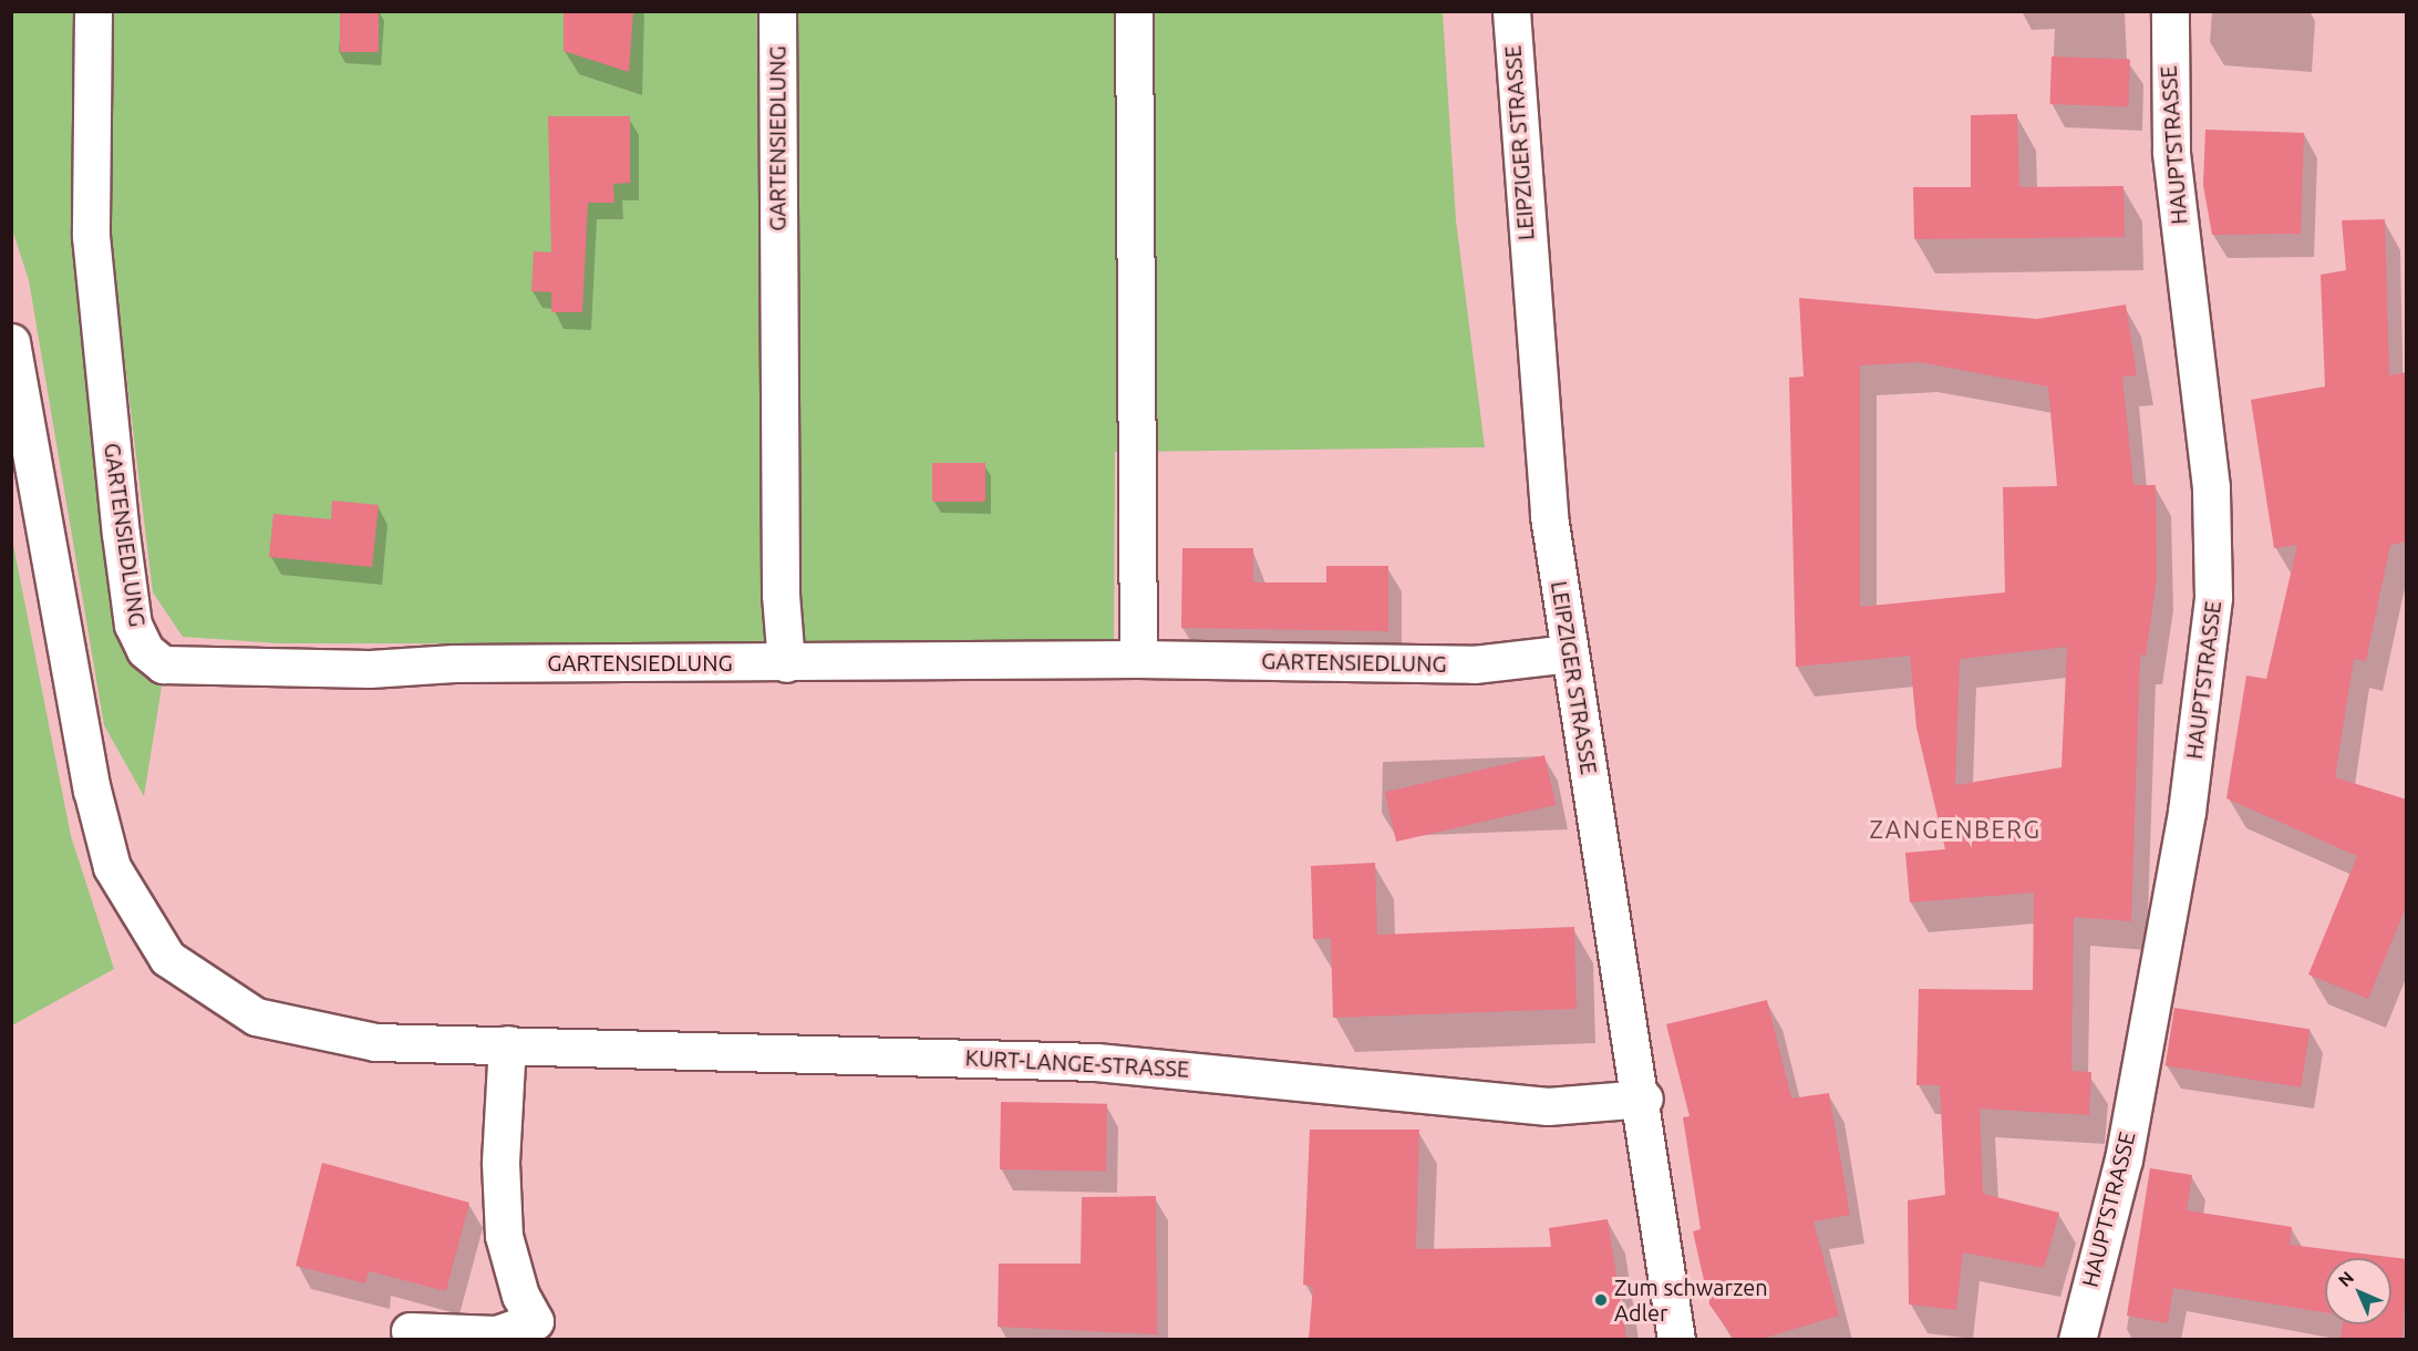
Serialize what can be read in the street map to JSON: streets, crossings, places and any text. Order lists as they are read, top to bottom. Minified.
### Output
{"streets":{"street":["GARTENSIEDLUNG","LEIPZIGER STRASSE","HAUPTSTRASSE","KURT-LANGE-STRASSE"]},"crossings":[["GARTENSIEDLUNG","LEIPZIGER STRASSE"],["LEIPZIGER STRASSE","KURT-LANGE-STRASSE"]],"districts":["ZANGENBERG"],"places":["Zum schwarzen Adler"],"north":"top left"}
